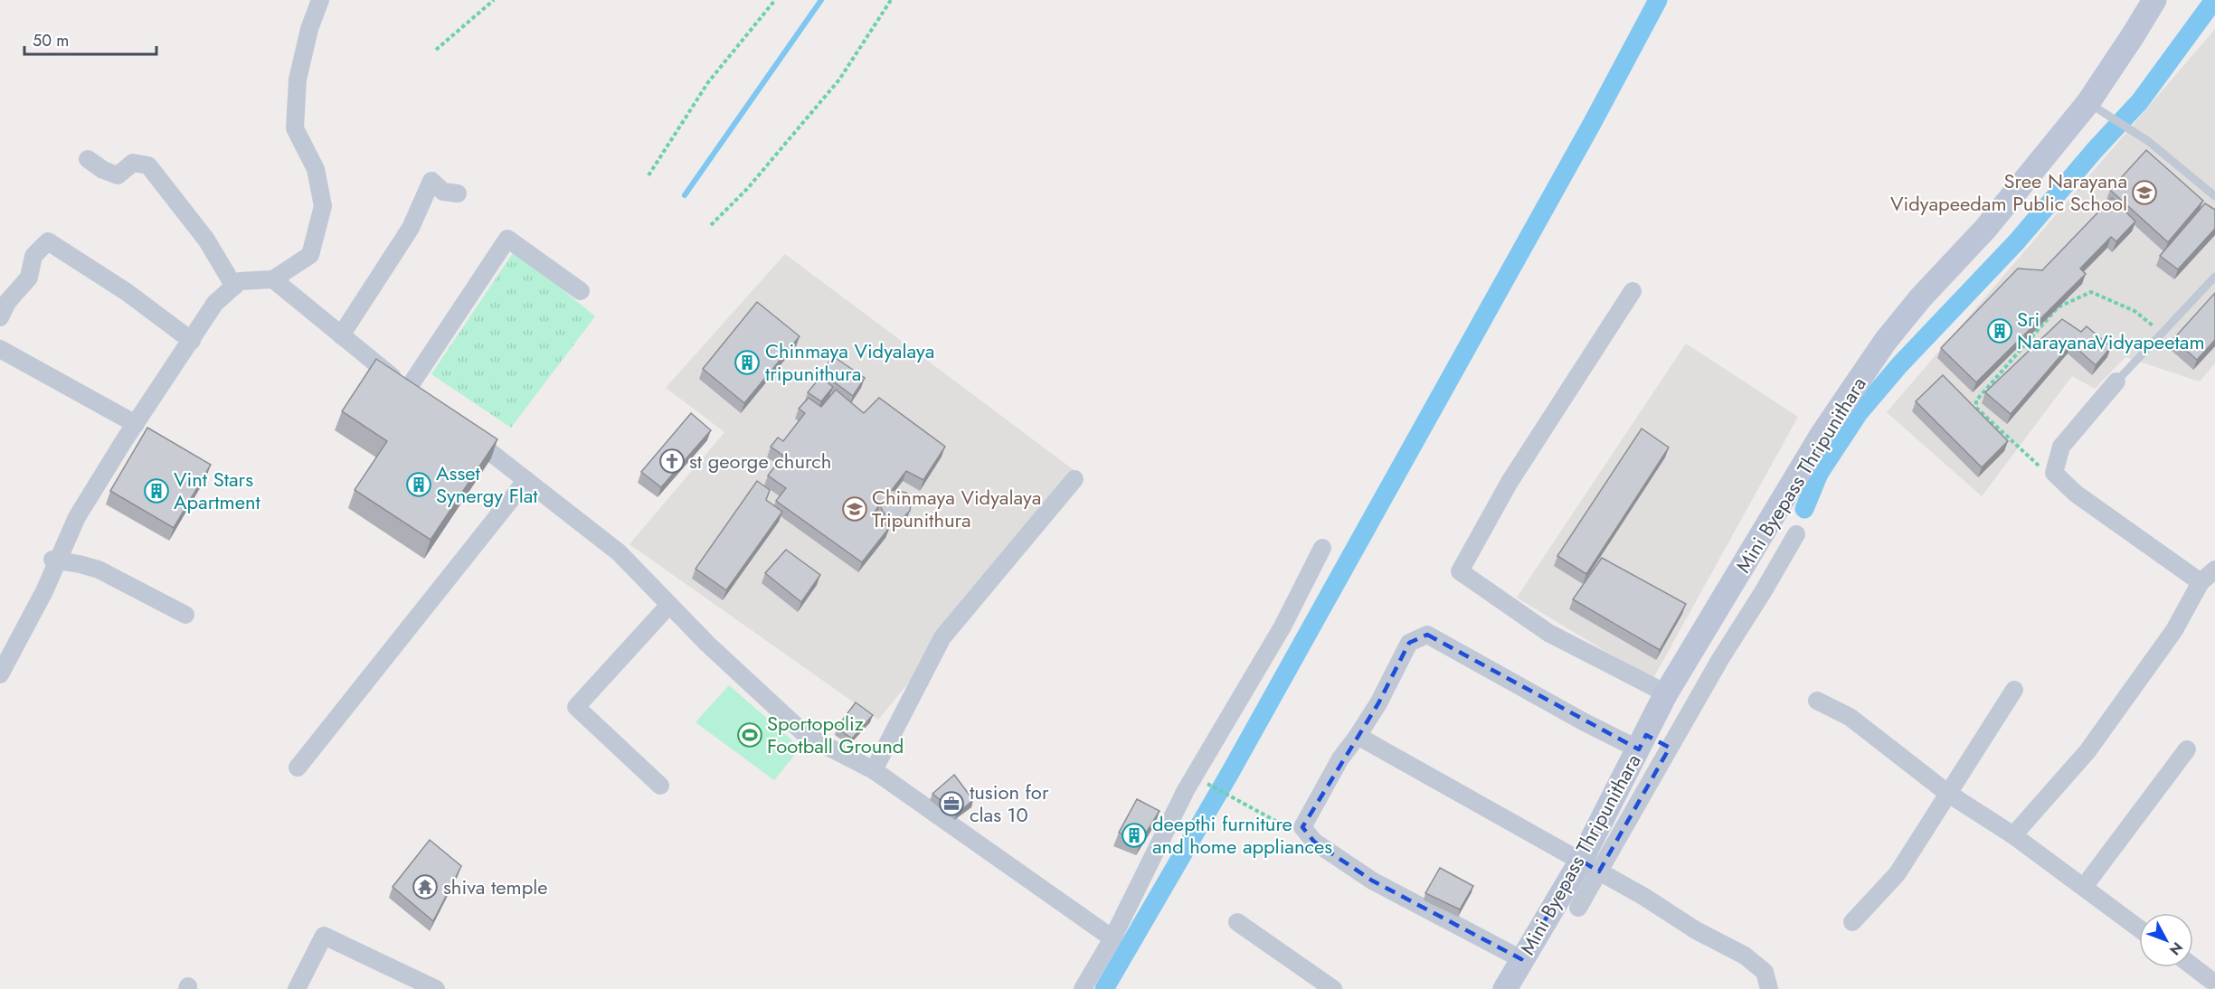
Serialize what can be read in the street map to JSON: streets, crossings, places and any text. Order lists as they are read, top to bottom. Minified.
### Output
{"streets":{"main road":["Mini Byepass Thripunithara"]},"places":{"school or university":["Sree Narayana Vidyapeedam Public School","Chinmaya Vidyalaya Tripunithura"],"building":["Sri NarayanaVidyapeetam","Chinmaya Vidyalaya tripunithura","Asset Synergy Flat","Vint Stars Apartment","deepthi furniture and home appliances"],"church":["st george church"],"sports":["Sportopoliz Football Ground"],"office":["tusion for clas 10"],"temple":["shiva temple"]},"scale_bar":"50 m","north":"bottom right"}
